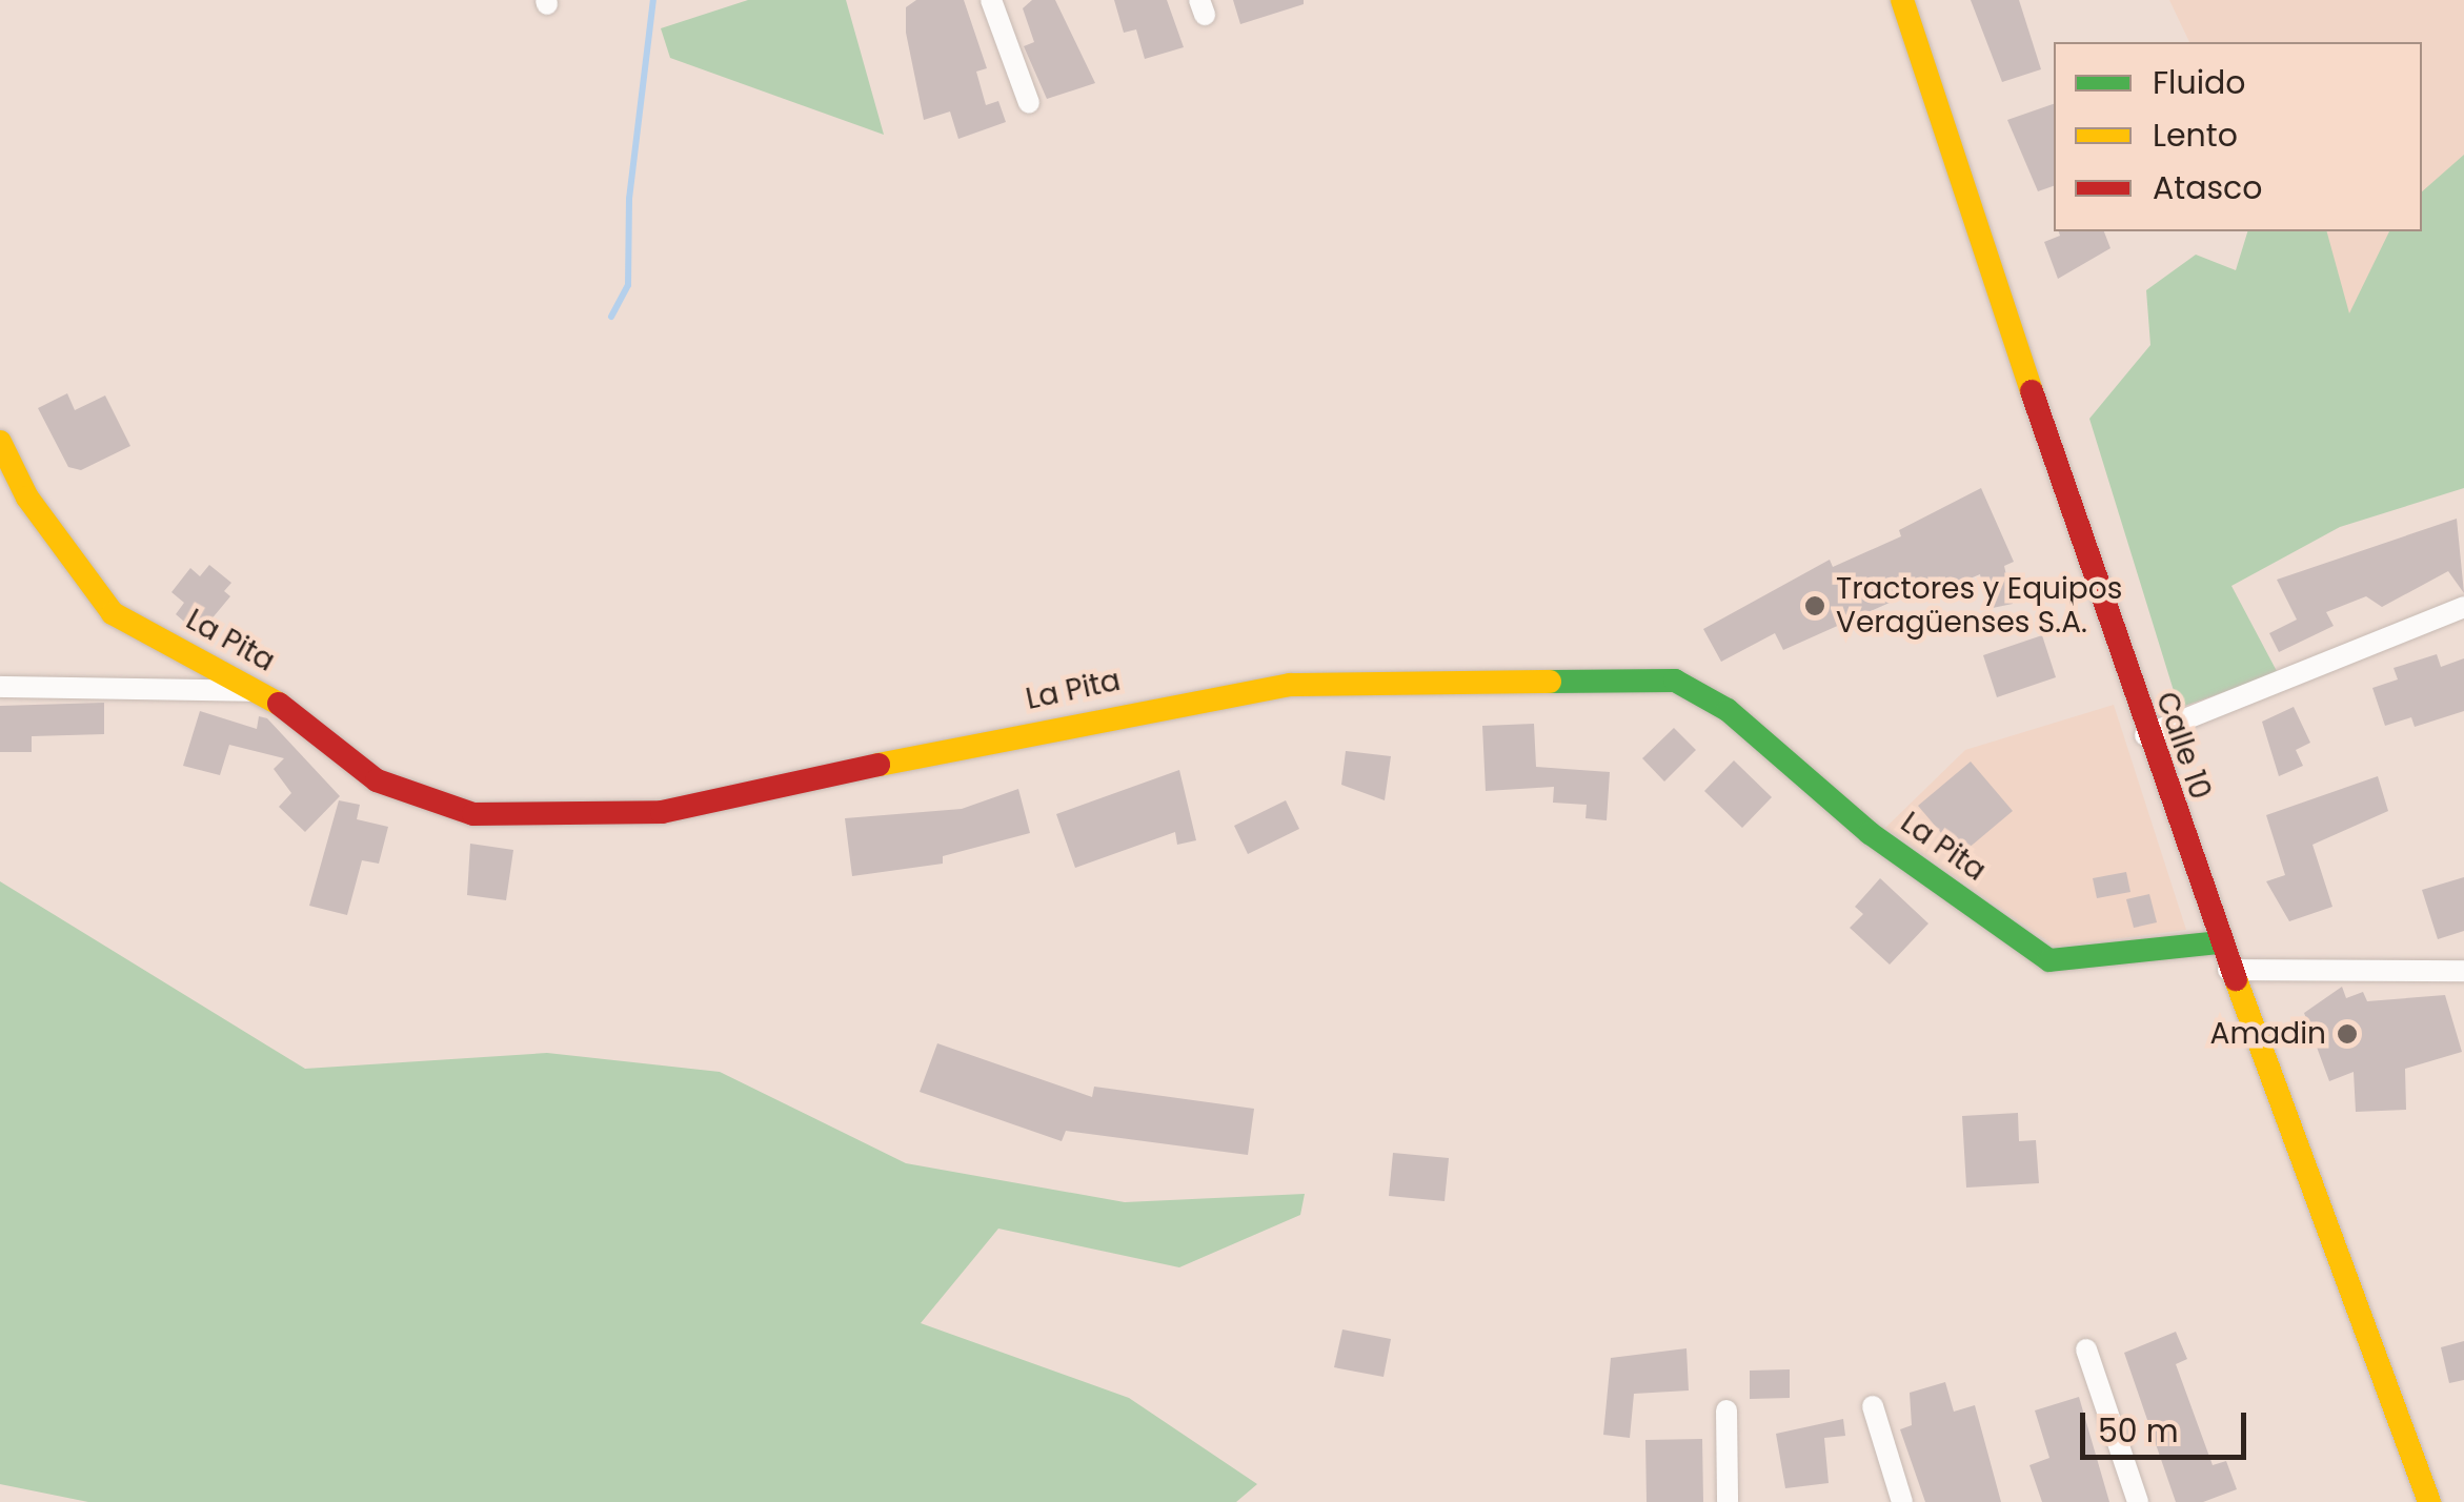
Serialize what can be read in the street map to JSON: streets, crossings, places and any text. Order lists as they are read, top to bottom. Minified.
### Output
{"streets":{"street":["La Pita","Calle 10"]},"crossings":[["La Pita","Calle 10"]],"places":["Tractores y Equipos Veragüenses S.A.","Amadin"],"legend":["Fluido","Lento","Atasco"],"scale_bar":"50 m"}
